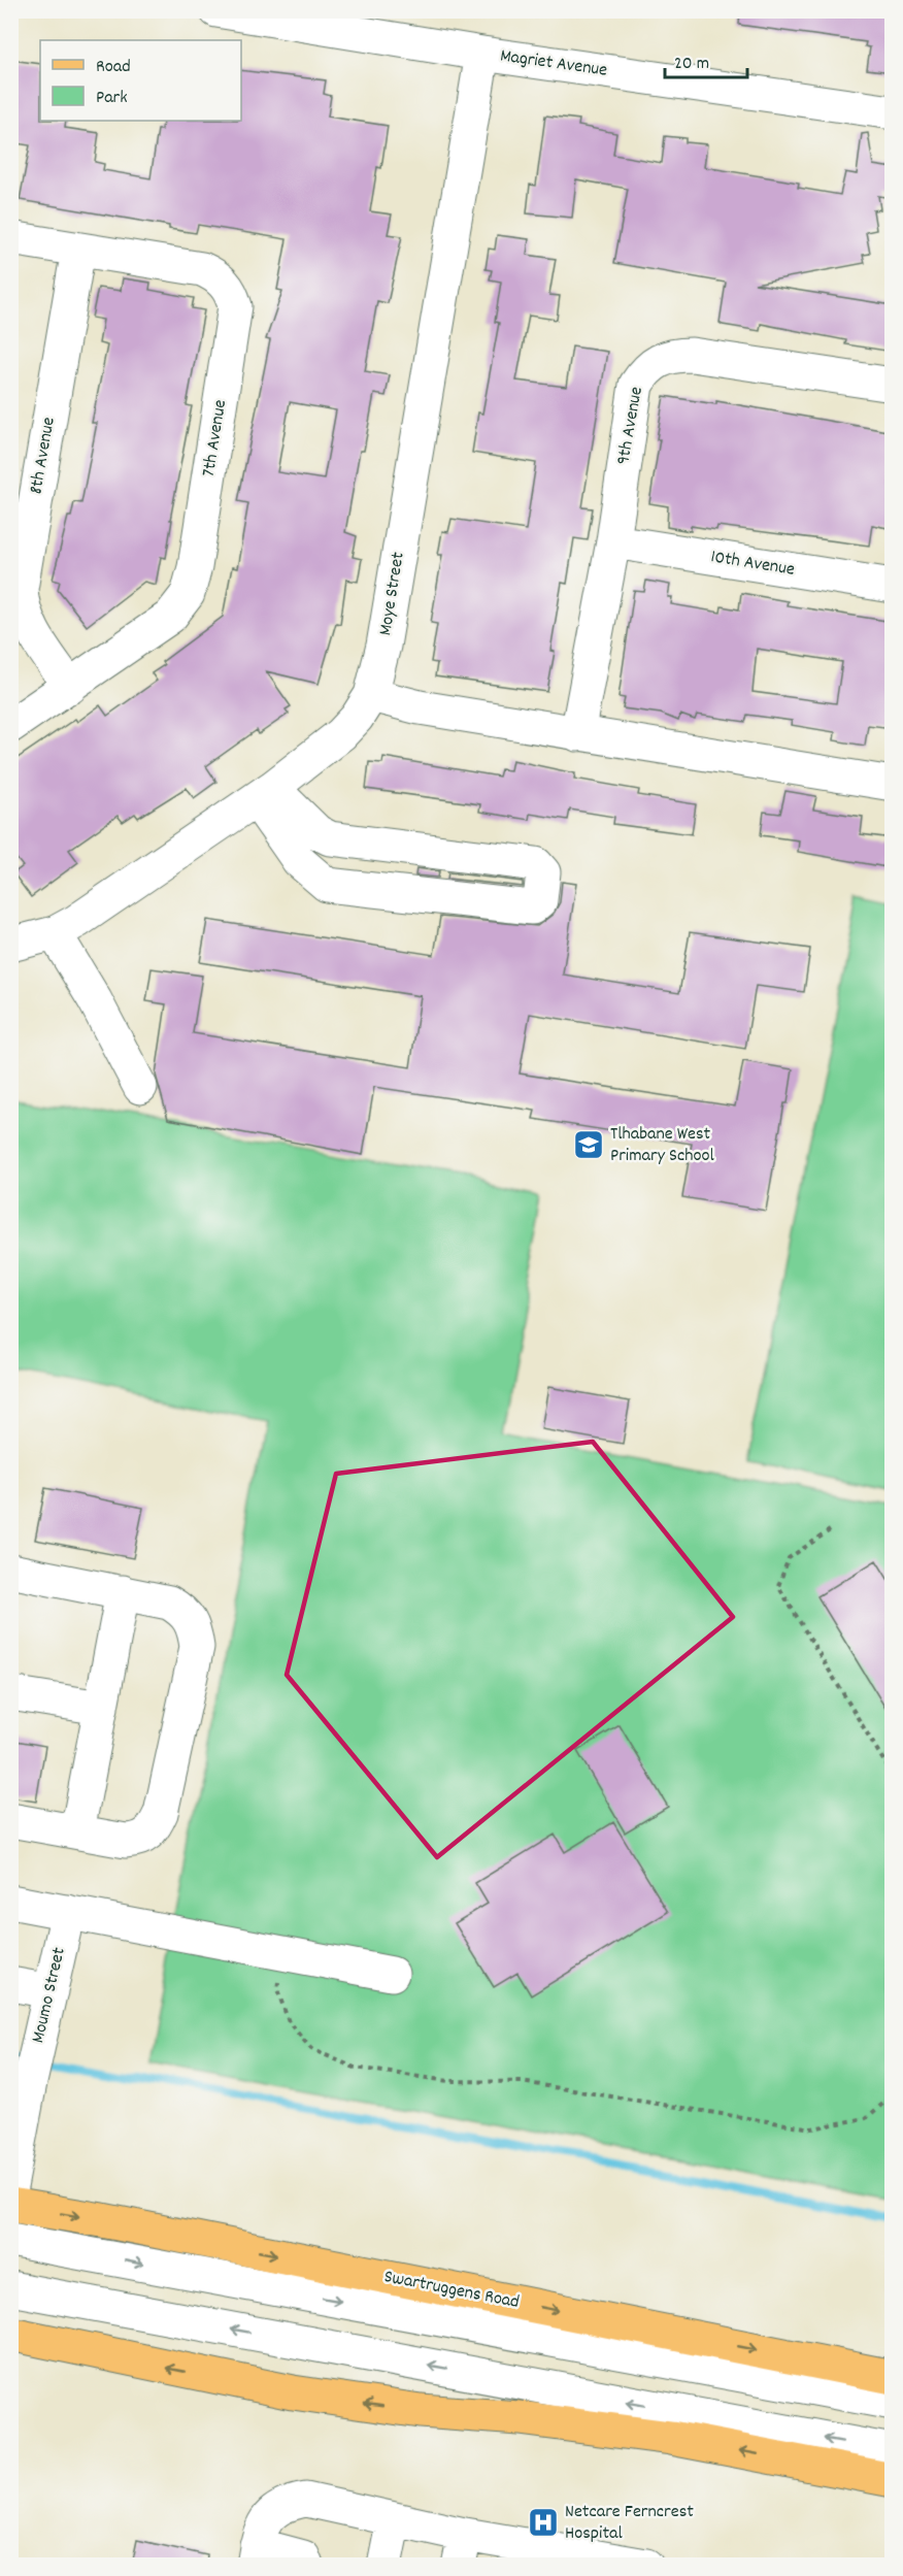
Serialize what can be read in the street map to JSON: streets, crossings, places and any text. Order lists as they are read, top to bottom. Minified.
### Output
{"streets":{"main road":["Swartruggens Road"],"street":["Magriet Avenue","9th Avenue","7th Avenue","8th Avenue","10th Avenue","Moye Street","Moumo Street"]},"crossings":[["Magriet Avenue","Moye Street"],["9th Avenue","10th Avenue"],["7th Avenue","8th Avenue"]],"places":{"school or university":["Tlhabane West Primary School"],"hospital":["Netcare Ferncrest Hospital"]},"legend":["Road","Park"],"scale_bar":"20 m"}
